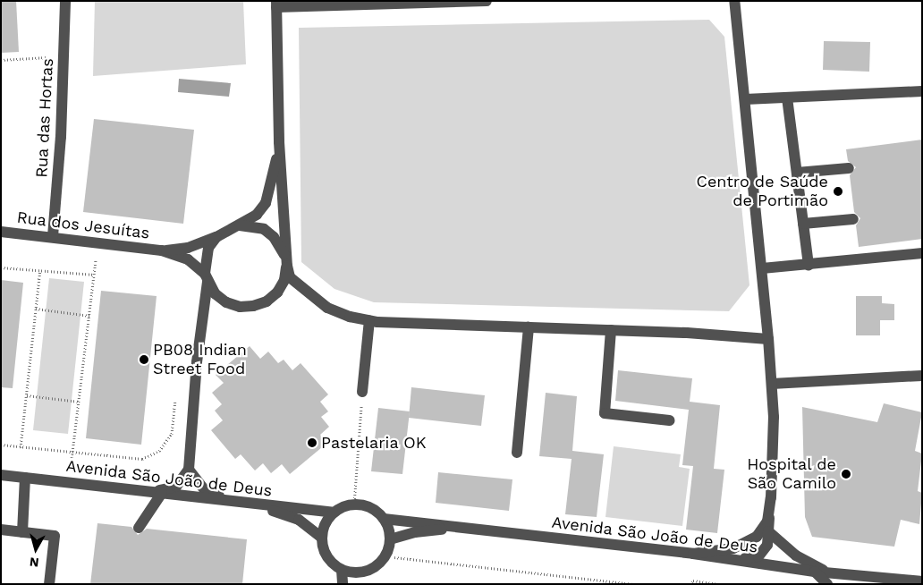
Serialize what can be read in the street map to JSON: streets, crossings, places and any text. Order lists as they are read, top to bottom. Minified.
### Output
{"streets":{"street":["Rua das Hortas","Rua dos Jesuítas","Avenida São João de Deus"]},"crossings":[["Rua das Hortas","Rua dos Jesuítas"]],"places":["Centro de Saúde de Portimão","PB08 Indian Street Food","Pastelaria OK","Hospital de São Camilo"],"north":"bottom"}
